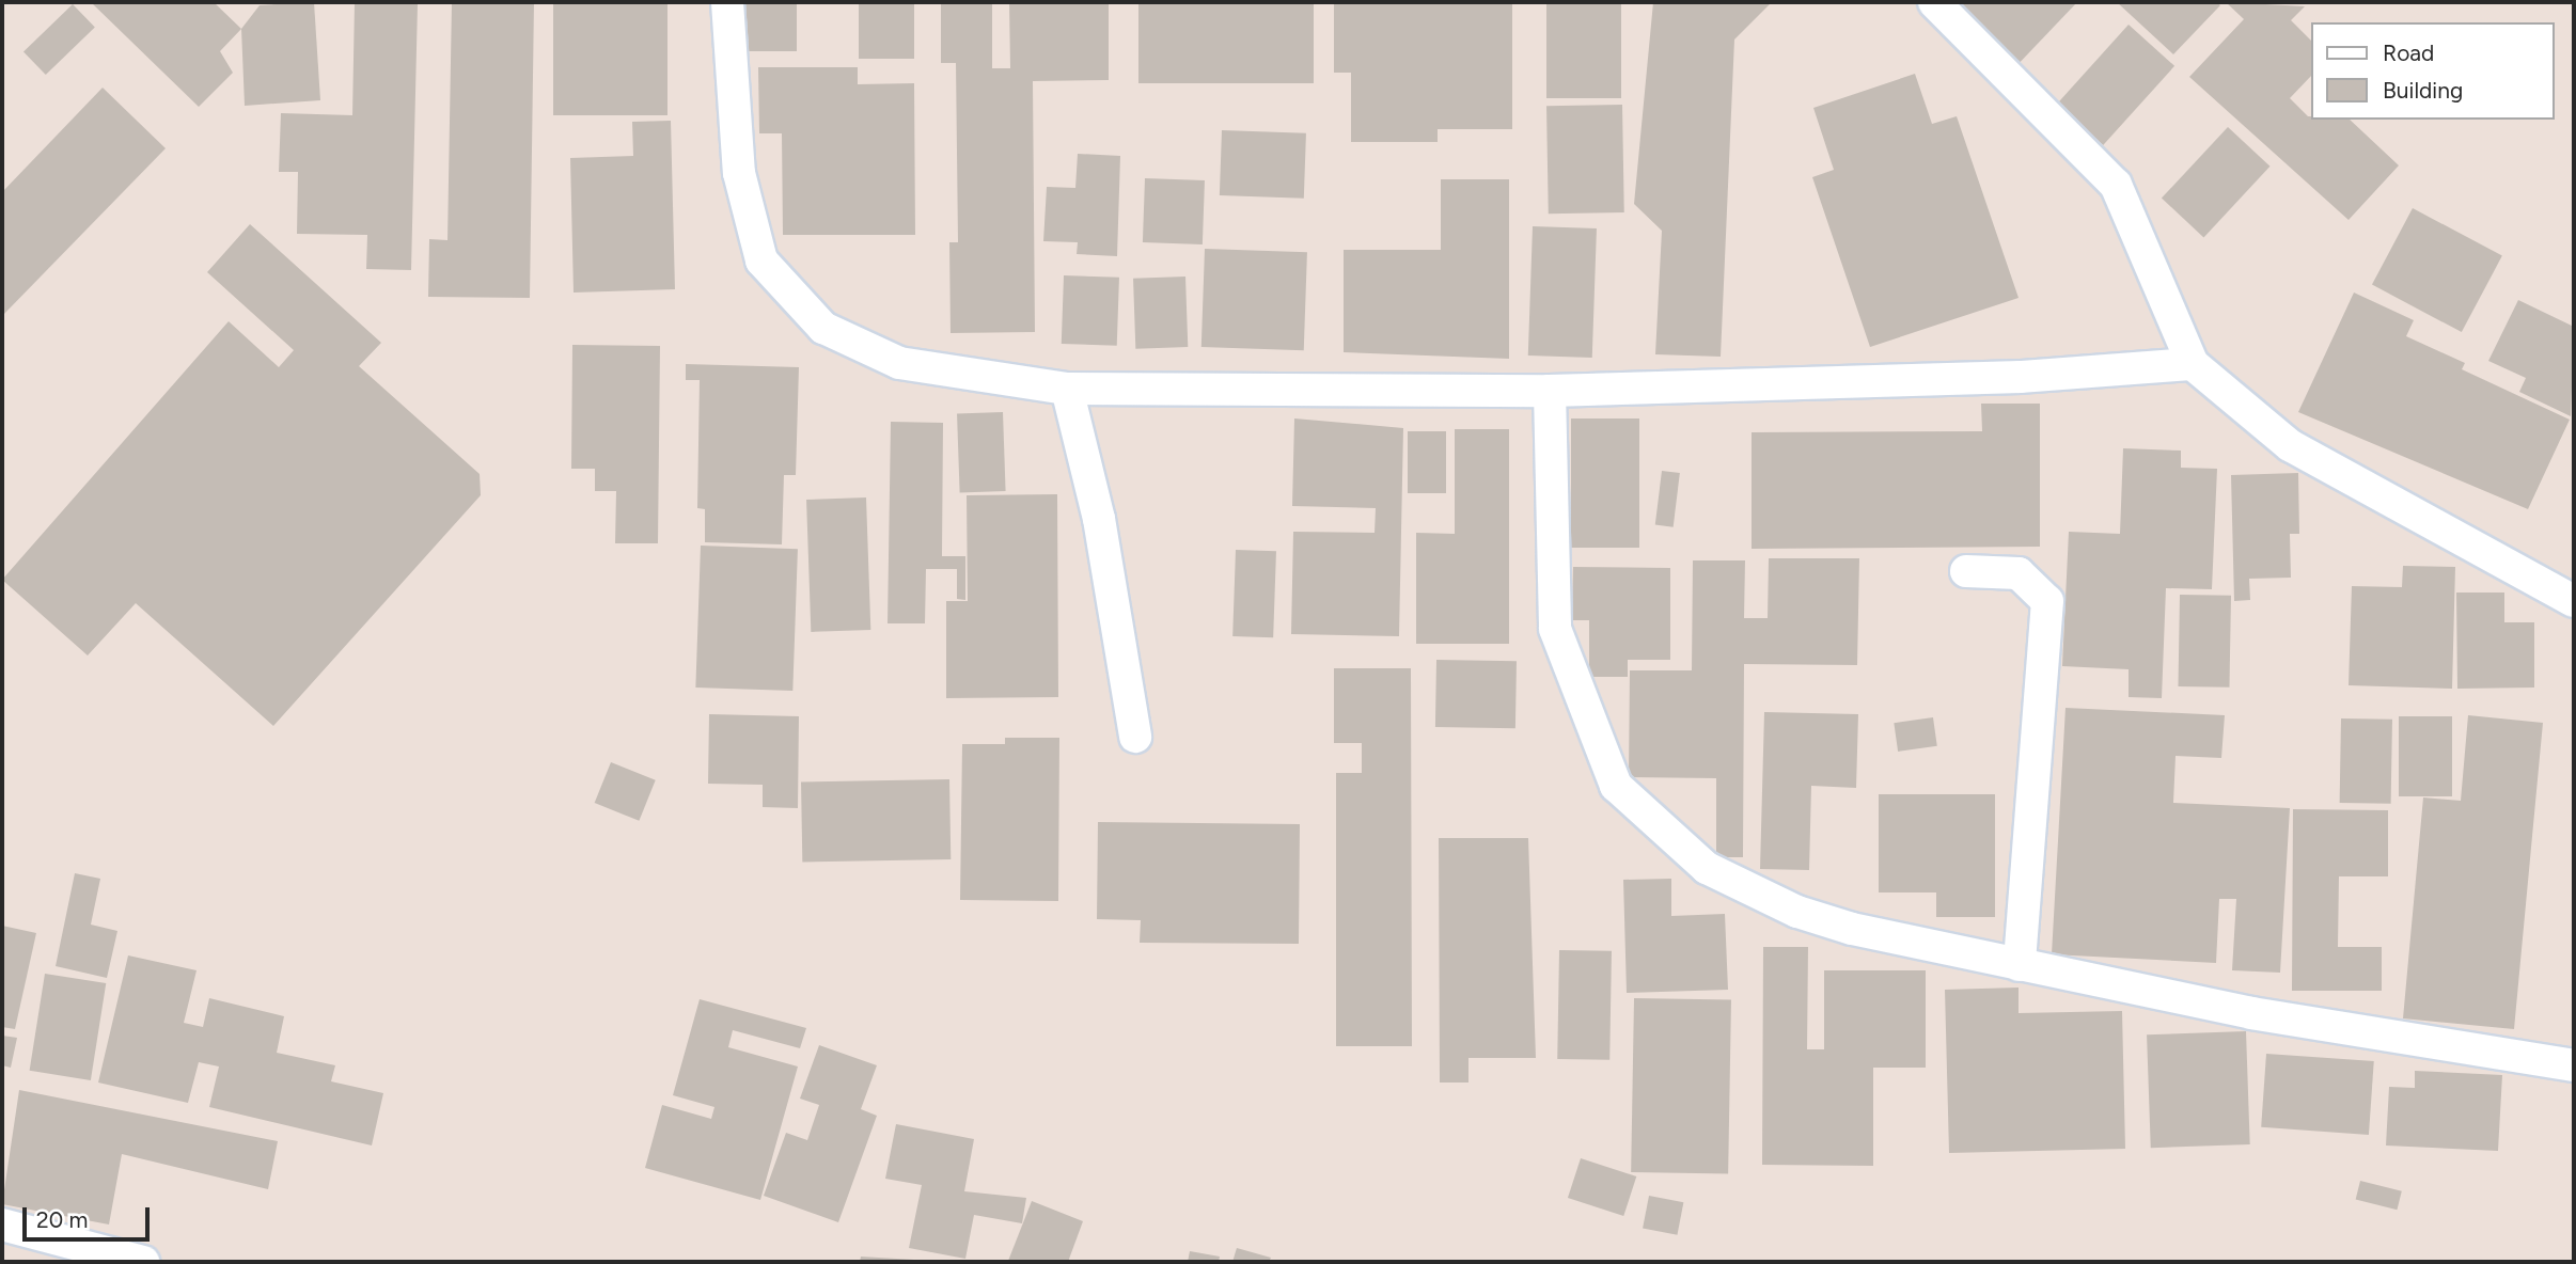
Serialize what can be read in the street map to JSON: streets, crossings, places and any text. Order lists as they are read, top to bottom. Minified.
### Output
{"legend":["Road","Building"],"scale_bar":"20 m"}
